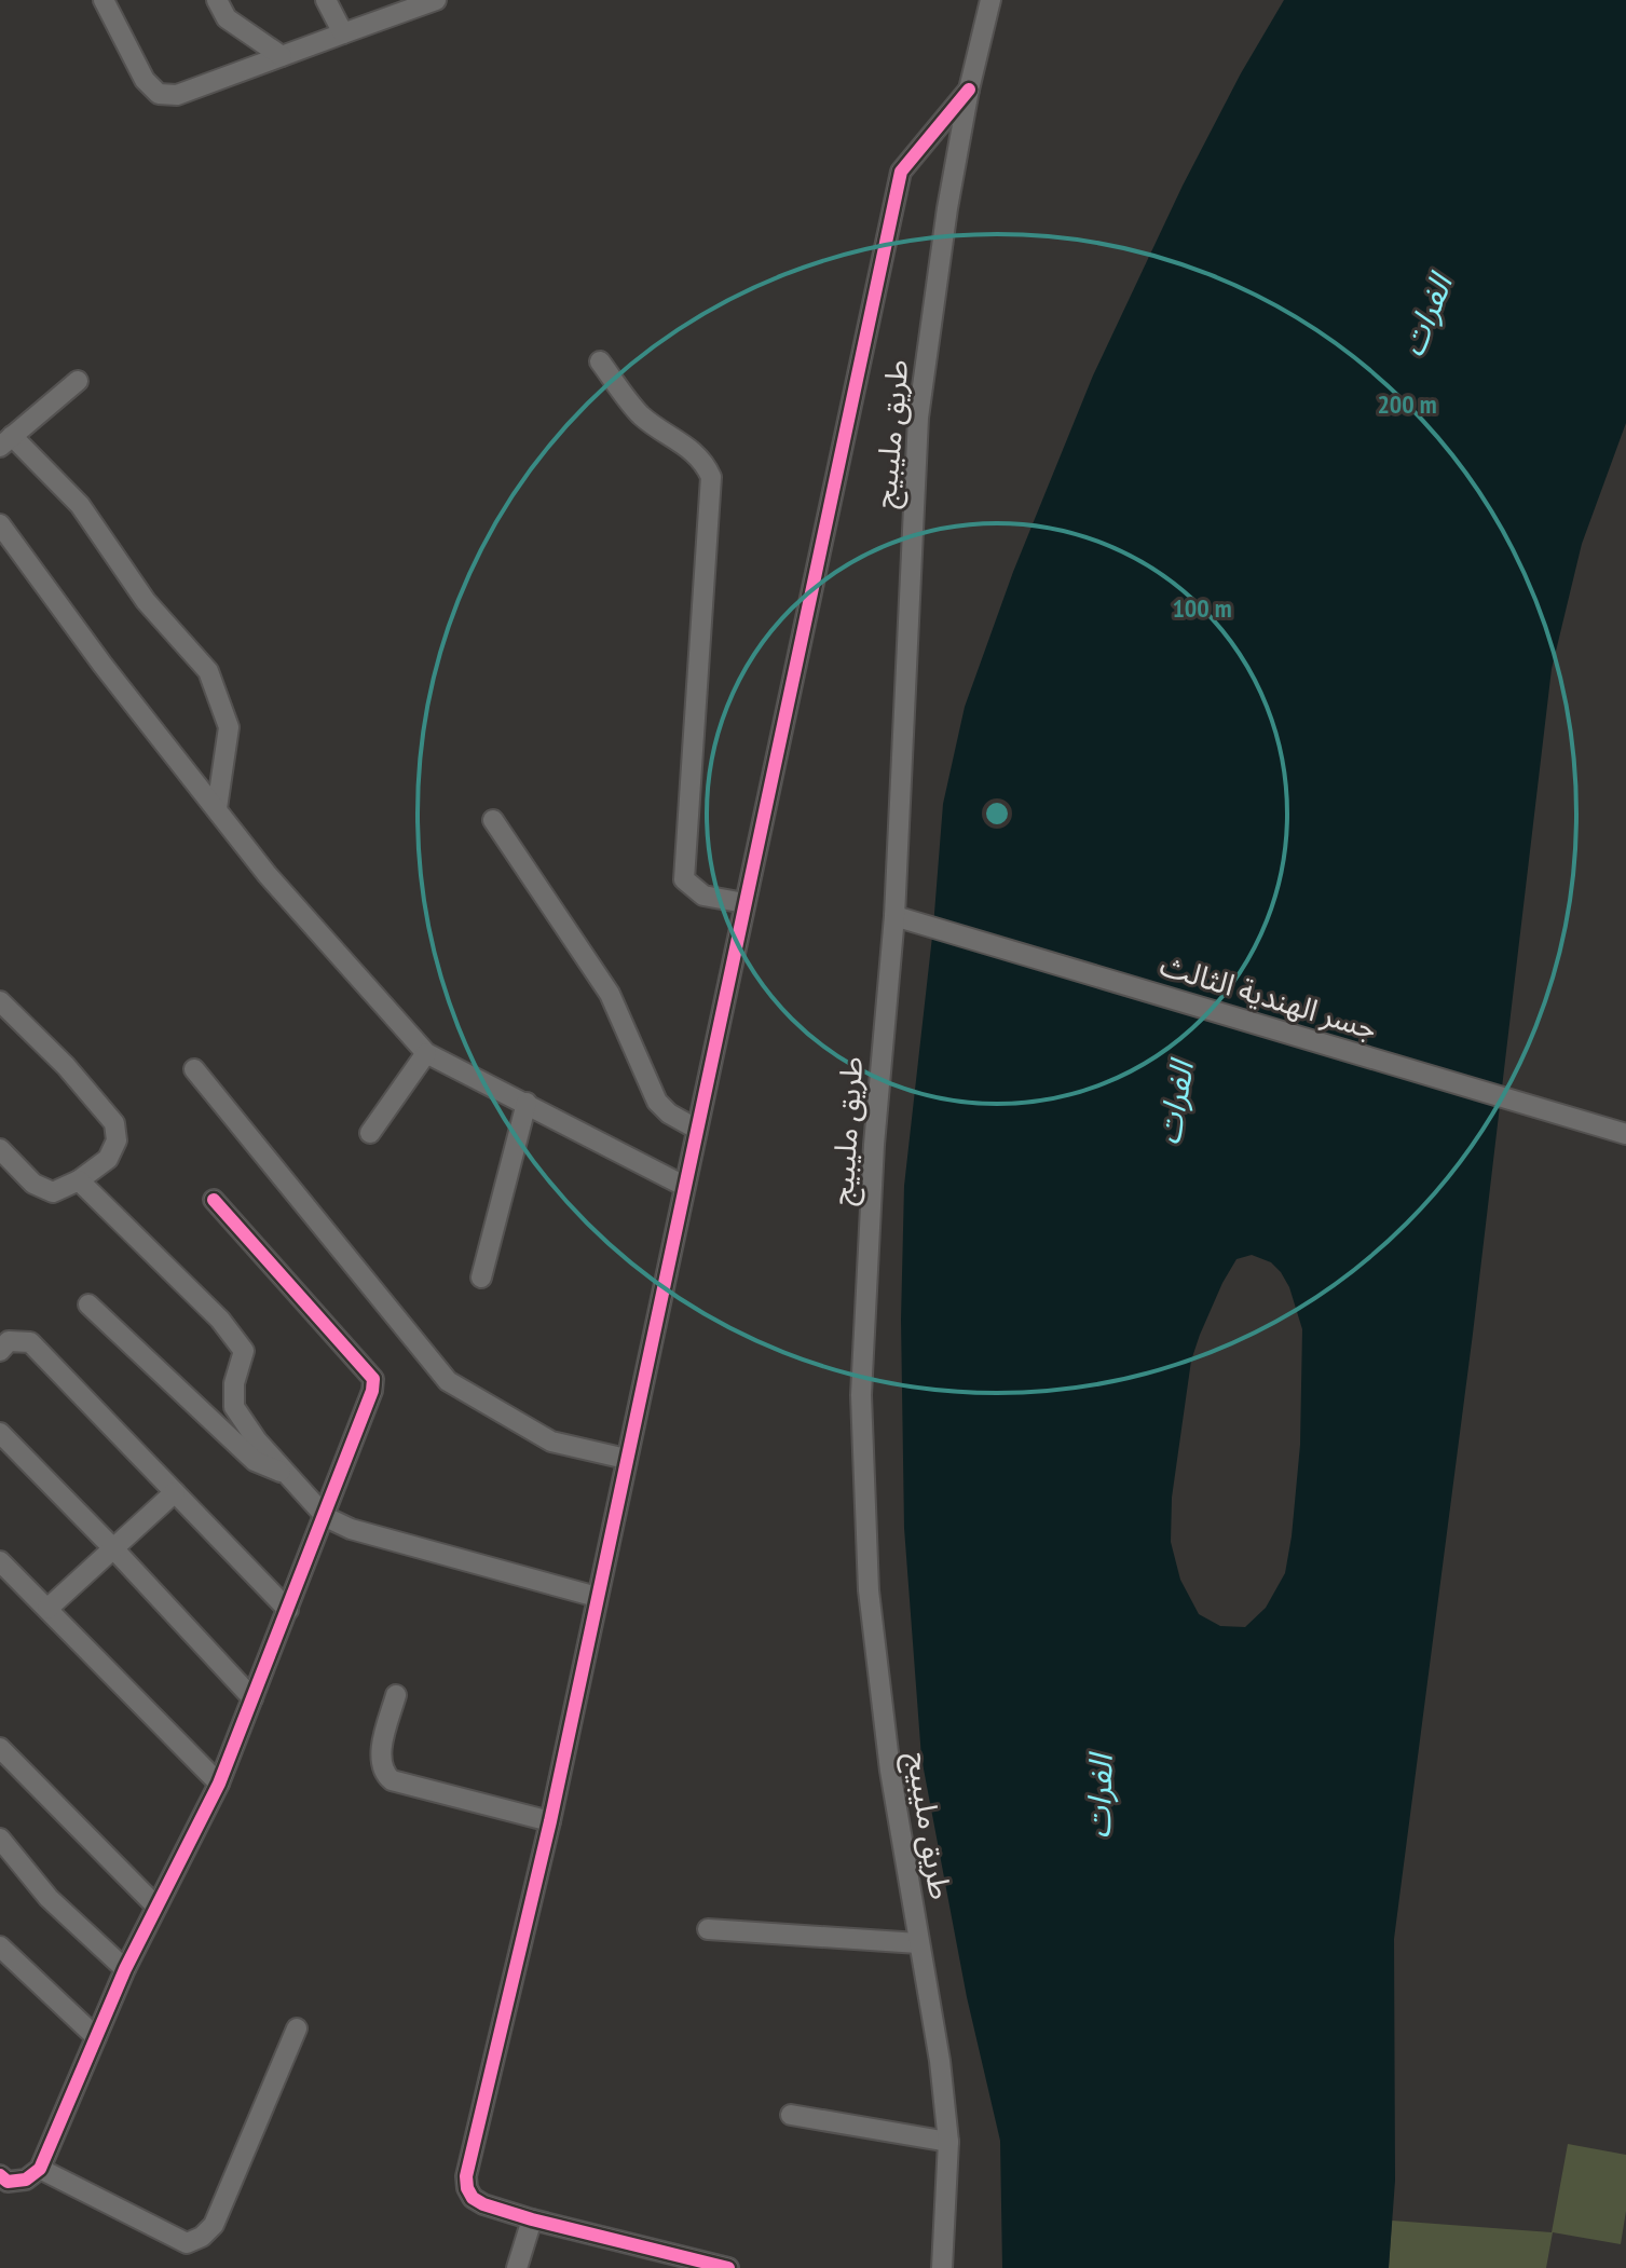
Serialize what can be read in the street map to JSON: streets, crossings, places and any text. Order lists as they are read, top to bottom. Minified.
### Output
{"streets":{"street":["طريق مليبيج","جسر الهندية الثالث"]},"crossings":[["طريق مليبيج","جسر الهندية الثالث"]],"water":["الفرات"],"rings":["200 m","100 m"]}
